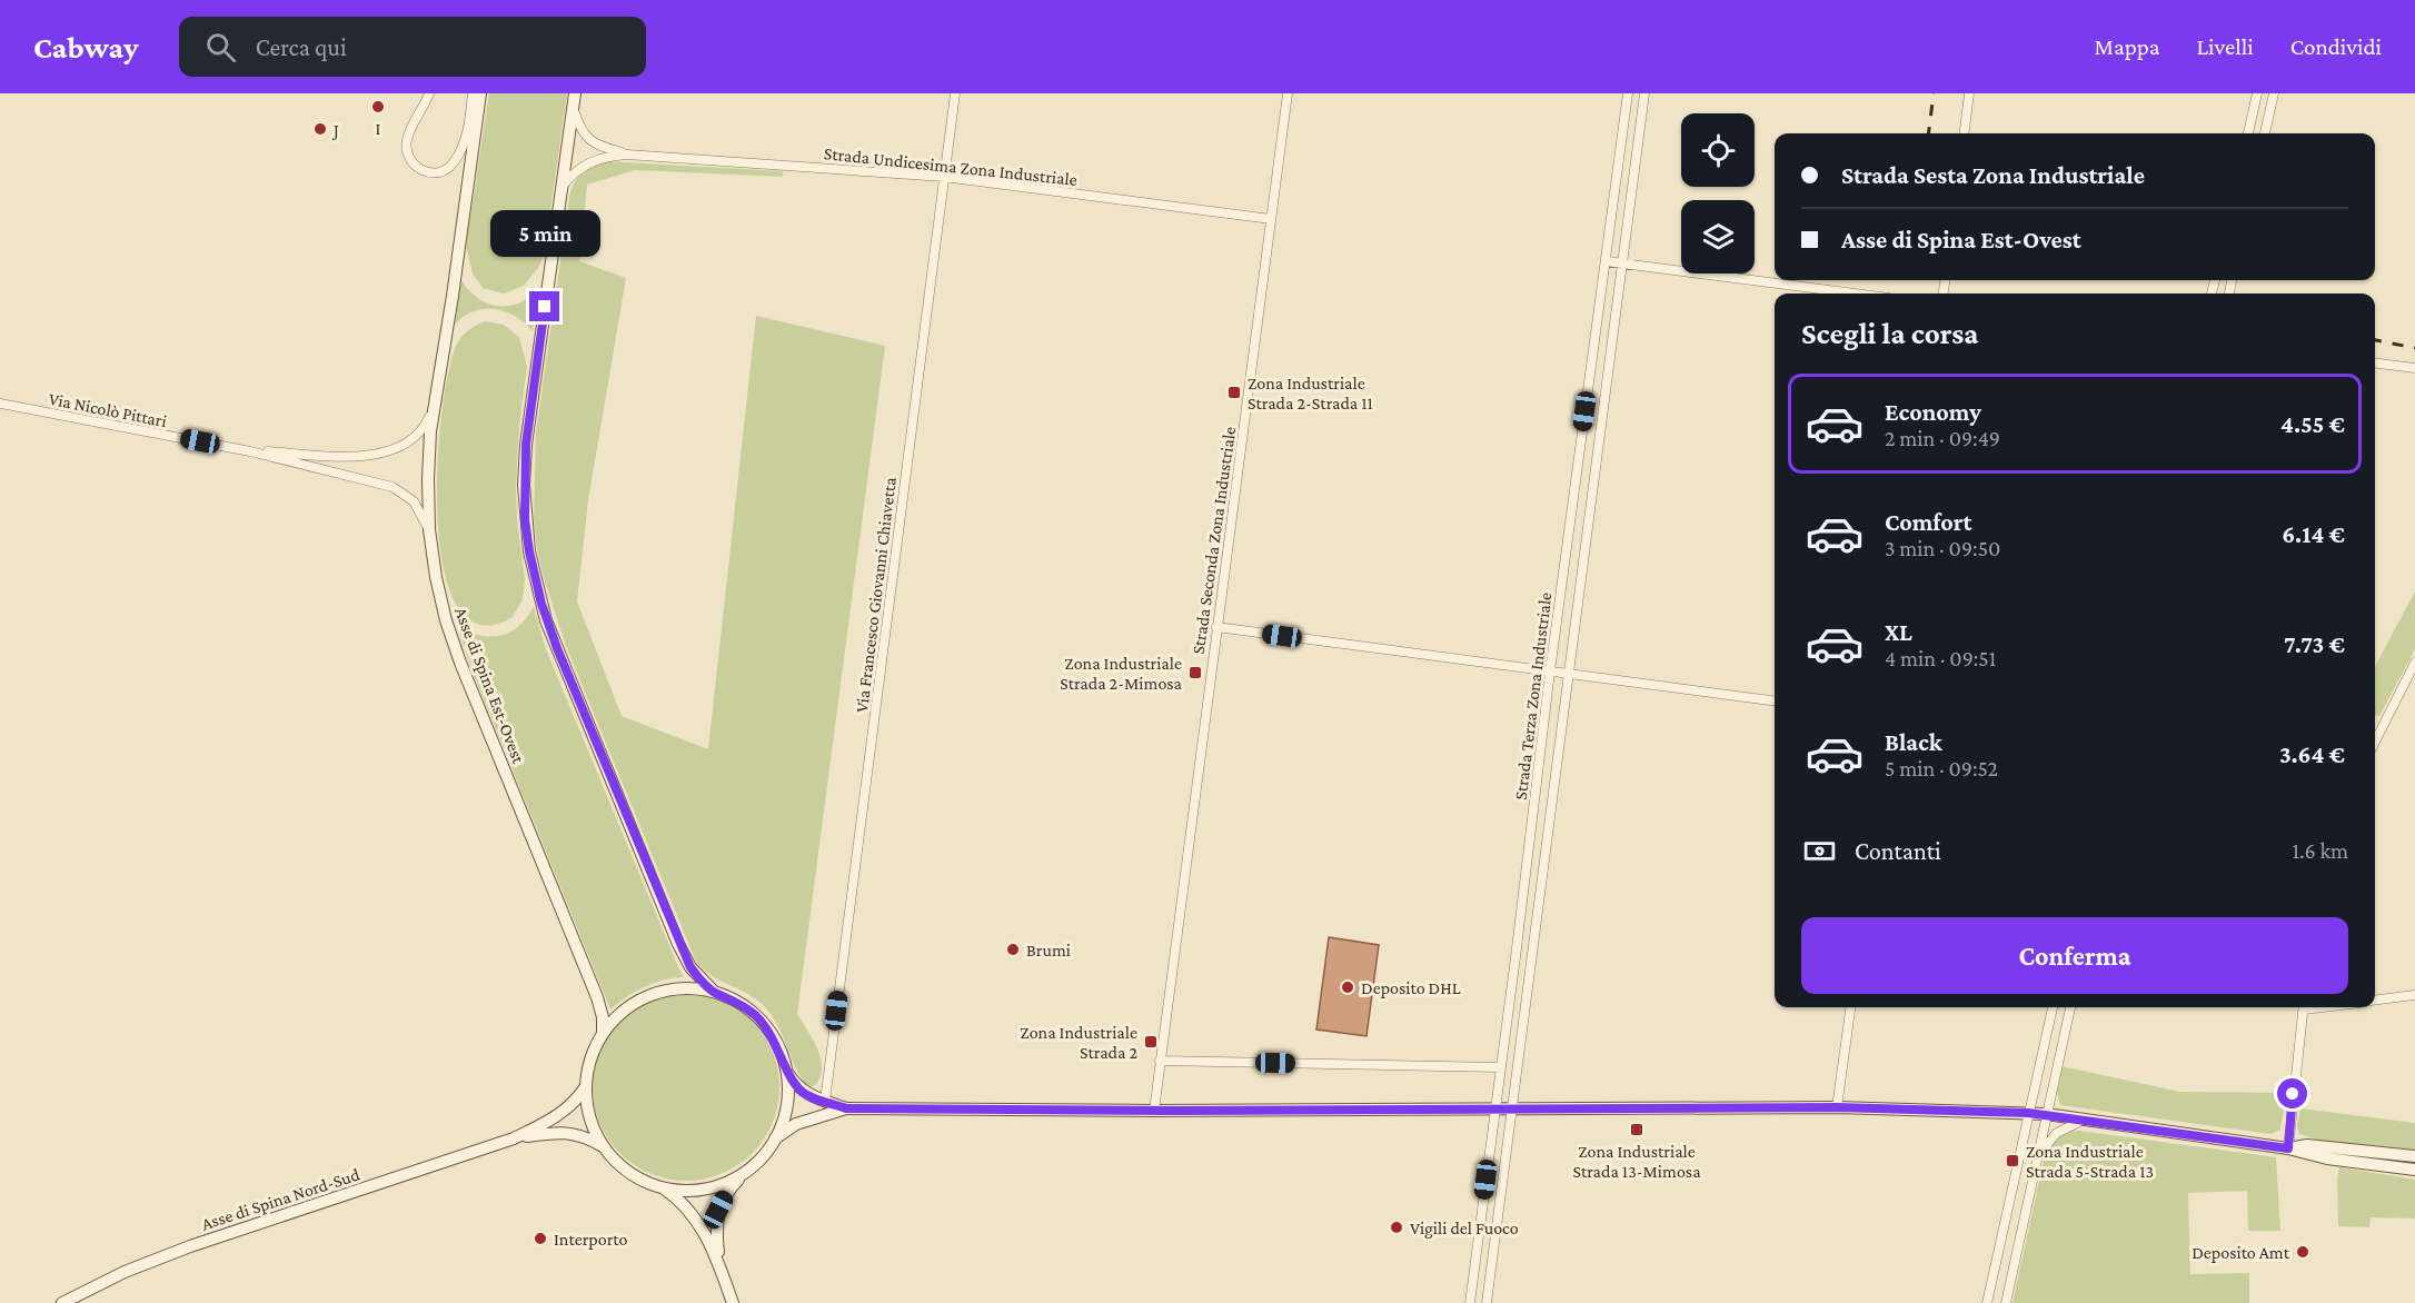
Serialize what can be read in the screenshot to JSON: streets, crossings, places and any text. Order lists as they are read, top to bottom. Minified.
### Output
{"streets":{"main road":["Asse di Spina Est-Ovest","Asse di Spina Nord-Sud"],"street":["Strada Undicesima Zona Industriale","Via Nicolò Pittari","Strada Seconda Zona Industriale","Via Francesco Giovanni Chiavetta","Strada Terza Zona Industriale"]},"crossings":[["Strada Undicesima Zona Industriale","Strada Seconda Zona Industriale"],["Strada Undicesima Zona Industriale","Via Francesco Giovanni Chiavetta"]],"places":{"other":["I","J","Brumi","Deposito DHL","Vigili del Fuoco","Interporto","Deposito Amt"],"transit":["Zona Industriale Strada 2-Strada 11","Zona Industriale Strada 2-Mimosa","Zona Industriale Strada 2","Zona Industriale Strada 13-Mimosa","Zona Industriale Strada 5-Strada 13"]},"page":{"header":"Cabway","search":"Cerca qui","nav":["Mappa","Livelli","Condividi"],"banner":["Strada Sesta Zona Industriale","Asse di Spina Est-Ovest"],"bubble":"5 min","heading":"Scegli la corsa","list":[{"name":"Economy","note":"2 min · 09:49","value":"4.55 €"},{"name":"Comfort","note":"3 min · 09:50","value":"6.14 €"},{"name":"XL","note":"4 min · 09:51","value":"7.73 €"},{"name":"Black","note":"5 min · 09:52","value":"3.64 €"}],"pay":["Contanti","1.6 km"],"buttons":"Conferma"}}
